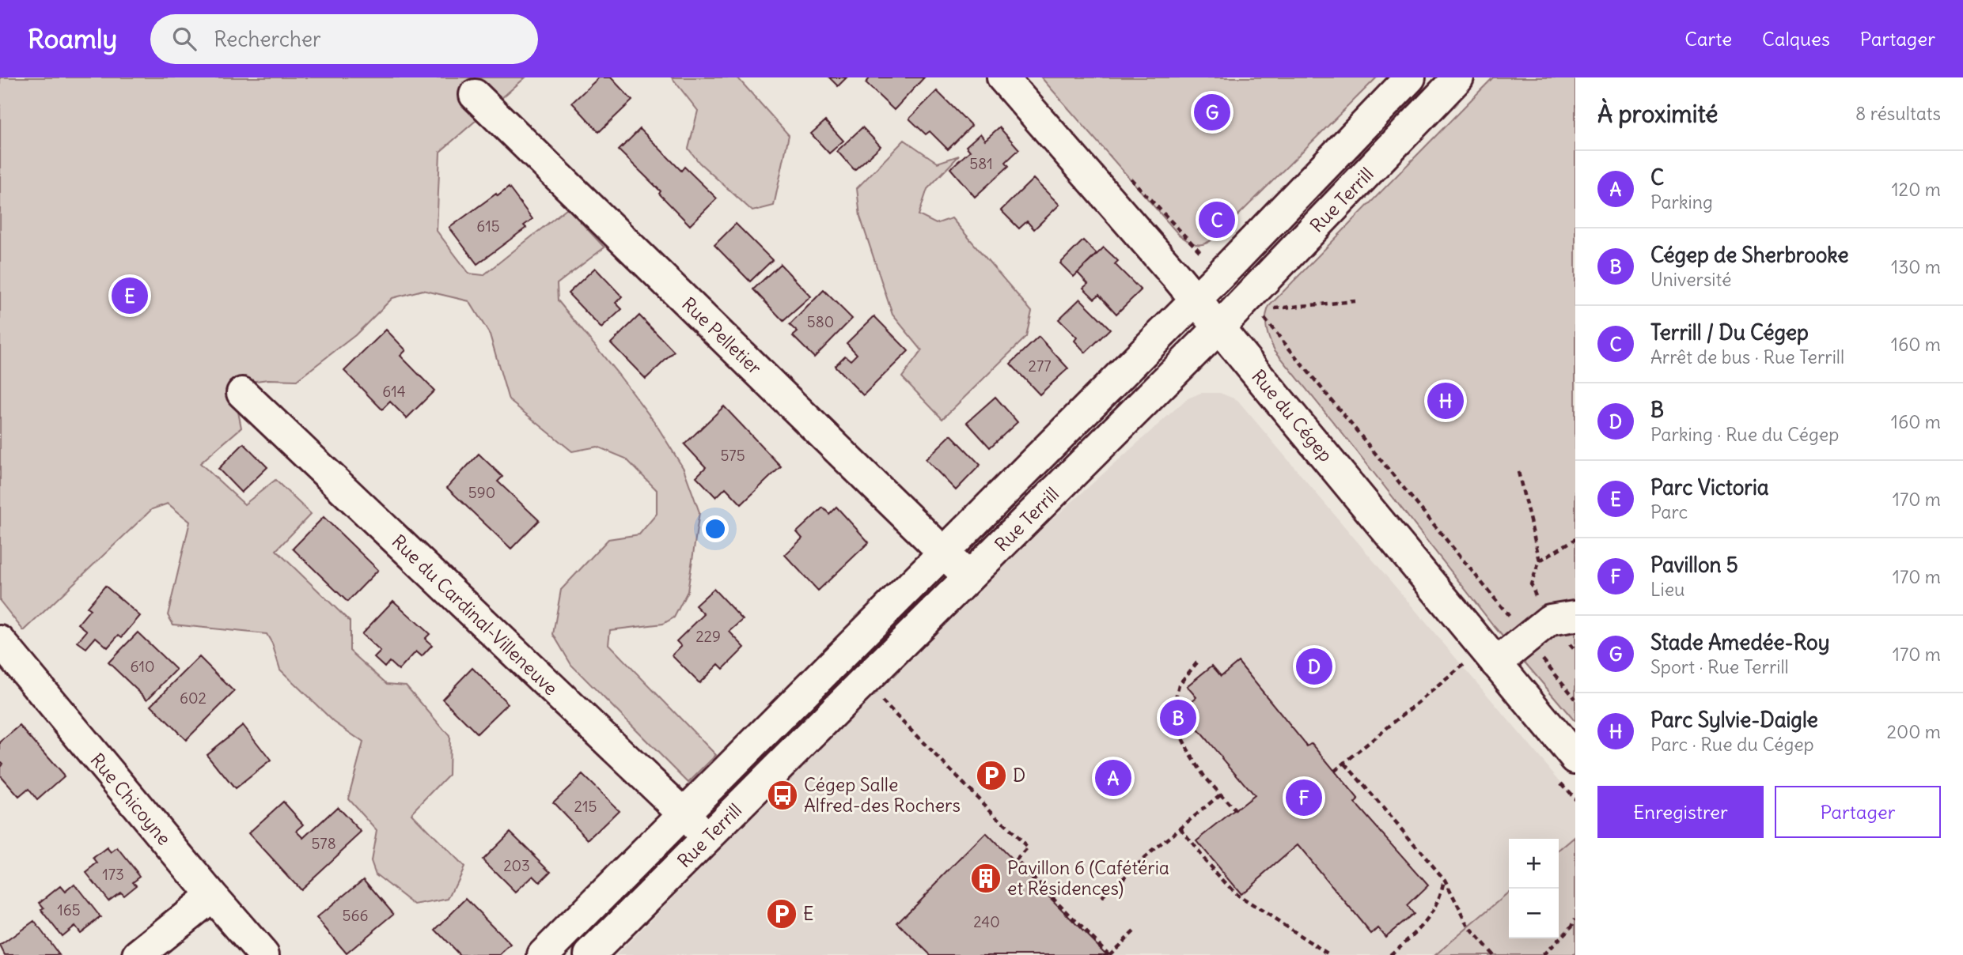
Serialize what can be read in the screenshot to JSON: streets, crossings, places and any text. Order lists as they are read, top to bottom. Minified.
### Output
{"streets":{"street":["Rue Terrill","Rue Pelletier","Rue du Cégep","Rue du Cardinal-Villeneuve","Rue Chicoyne"]},"crossings":[["Rue Terrill","Rue Pelletier"],["Rue Terrill","Rue du Cégep"],["Rue Terrill","Rue du Cardinal-Villeneuve"]],"places":{"parking":["D","E"],"bus stop":["Cégep Salle Alfred-des Rochers"],"building":["Pavillon 6 (Cafétéria et Résidences)"]},"house_numbers":["581","615","580","277","614","575","590","229","610","602","215","578","203","173","165","566","240"],"page":{"header":"Roamly","search":"Rechercher","nav":["Carte","Calques","Partager"],"heading":["À proximité","8 résultats"],"pins":["G","C","E","H","D","B","A","F"],"list":[{"mark":"A","name":"C","note":"Parking","value":"120 m"},{"mark":"B","name":"Cégep de Sherbrooke","note":"Université","value":"130 m"},{"mark":"C","name":"Terrill / Du Cégep","note":"Arrêt de bus · Rue Terrill","value":"160 m"},{"mark":"D","name":"B","note":"Parking · Rue du Cégep","value":"160 m"},{"mark":"E","name":"Parc Victoria","note":"Parc","value":"170 m"},{"mark":"F","name":"Pavillon 5","note":"Lieu","value":"170 m"},{"mark":"G","name":"Stade Amedée-Roy","note":"Sport · Rue Terrill","value":"170 m"},{"mark":"H","name":"Parc Sylvie-Daigle","note":"Parc · Rue du Cégep","value":"200 m"}],"buttons":["Enregistrer","Partager"],"map_buttons":["+","−"]}}
